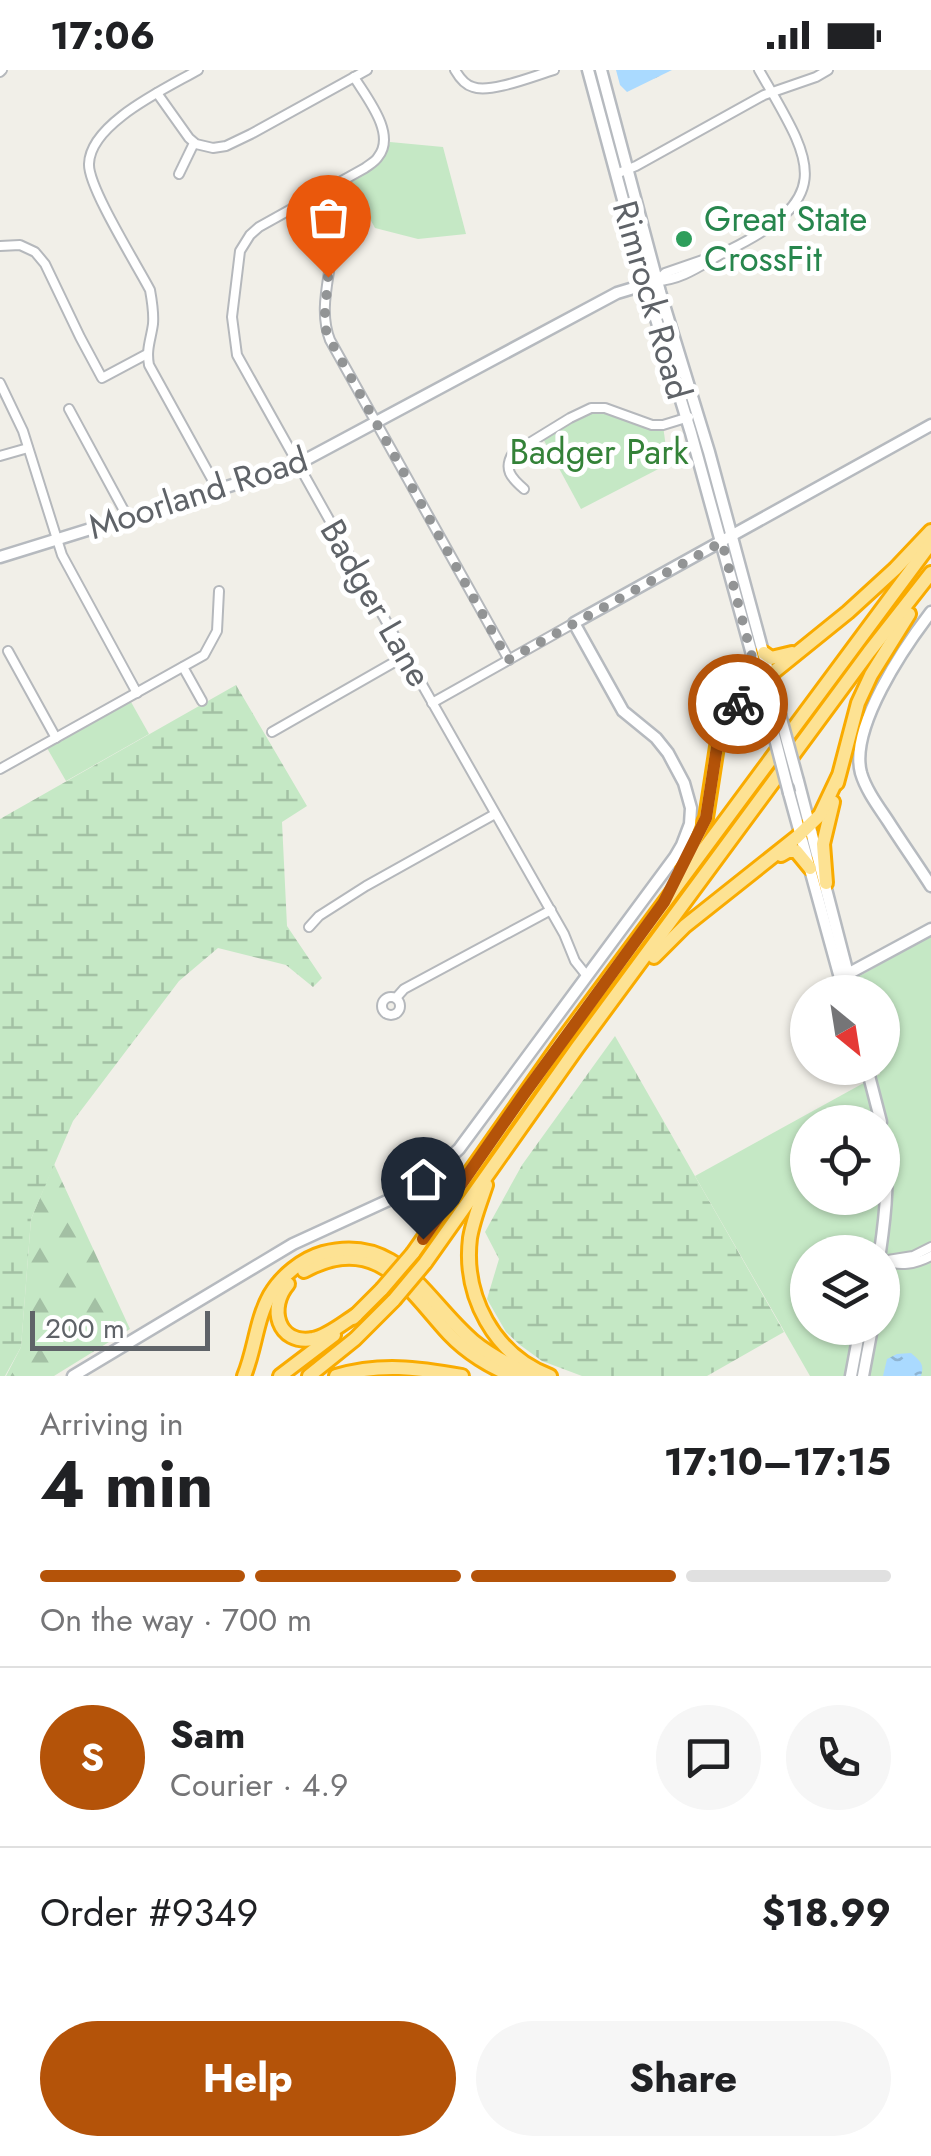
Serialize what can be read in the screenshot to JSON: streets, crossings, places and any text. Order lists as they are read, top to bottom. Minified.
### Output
{"streets":{"street":["Rimrock Road","Moorland Road","Badger Lane"]},"crossings":[["Rimrock Road","Moorland Road"],["Moorland Road","Badger Lane"]],"parks":["Badger Park"],"places":["Great State CrossFit"],"scale_bar":"200 m","north":"bottom right","page":{"status":"17:06","scale":"200 m","heading":["4 min","Arriving in","17:10–17:15"],"panel":["Sam","Courier · 4.9","Order #9349","$18.99"],"bar":"On the way · 700 m","round":"S","buttons":["Help","Share"]}}
